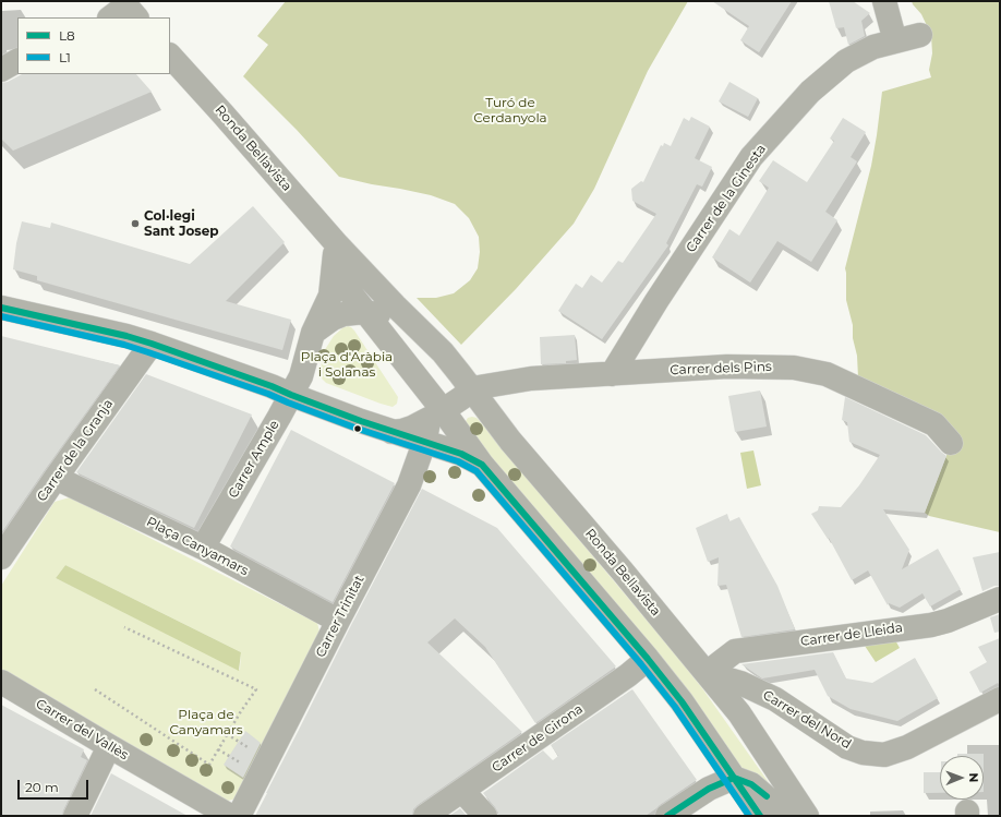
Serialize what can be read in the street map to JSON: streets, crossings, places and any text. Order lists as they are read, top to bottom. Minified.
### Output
{"streets":{"street":["Ronda Bellavista","Carrer de la Ginesta","Carrer dels Pins","Carrer de la Granja","Carrer Ample","Plaça Canyamars","Carrer Trinitat","Carrer de Lleida","Carrer del Nord","Carrer del Vallès","Carrer de Girona"]},"crossings":[["Ronda Bellavista","Carrer dels Pins"],["Ronda Bellavista","Carrer Ample"],["Ronda Bellavista","Carrer Trinitat"],["Ronda Bellavista","Carrer de Lleida"],["Ronda Bellavista","Carrer del Nord"],["Ronda Bellavista","Carrer de Girona"],["Carrer de la Ginesta","Carrer dels Pins"],["Carrer de la Granja","Plaça Canyamars"],["Carrer Ample","Plaça Canyamars"],["Plaça Canyamars","Carrer Trinitat"],["Carrer de Lleida","Carrer del Nord"]],"parks":["Turó de Cerdanyola","Plaça d'Aràbia i Solanas","Plaça de Canyamars"],"places":["Col·legi Sant Josep"],"lines":["transit line L8","transit line L1"],"legend":["L8","L1"],"scale_bar":"20 m","north":"right"}
